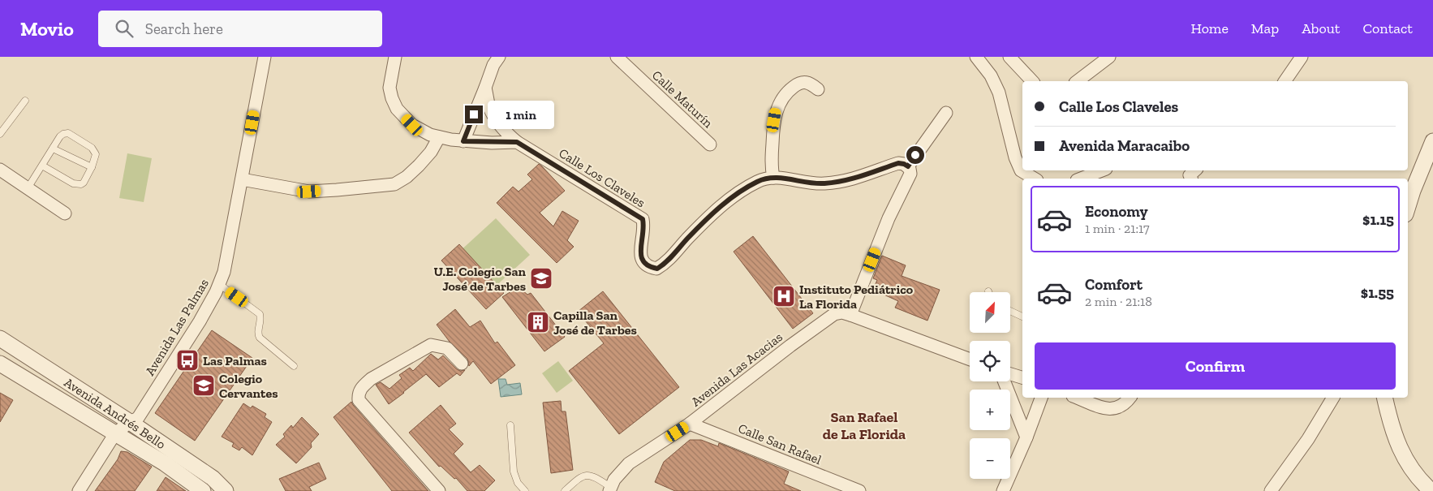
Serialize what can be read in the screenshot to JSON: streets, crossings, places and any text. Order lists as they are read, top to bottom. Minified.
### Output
{"streets":{"street":["Calle Maturín","Calle Los Claveles","Avenida Las Palmas","Avenida Las Acacias","Avenida Andrés Bello","Calle San Rafael"]},"crossings":[["Avenida Las Palmas","Avenida Andrés Bello"],["Avenida Las Acacias","Calle San Rafael"]],"districts":["San Rafael de La Florida"],"places":{"school or university":["U.E. Colegio San José de Tarbes","Colegio Cervantes"],"hospital":["Instituto Pediátrico La Florida"],"building":["Capilla San José de Tarbes"],"bus stop":["Las Palmas"]},"north":"top right","page":{"header":"Movio","search":"Search here","nav":["Home","Map","About","Contact"],"banner":["Calle Los Claveles","Avenida Maracaibo"],"bubble":"1 min","list":[{"name":"Economy","note":"1 min · 21:17","value":"$1.15"},{"name":"Comfort","note":"2 min · 21:18","value":"$1.55"}],"map_buttons":["+","−"],"buttons":"Confirm"}}
